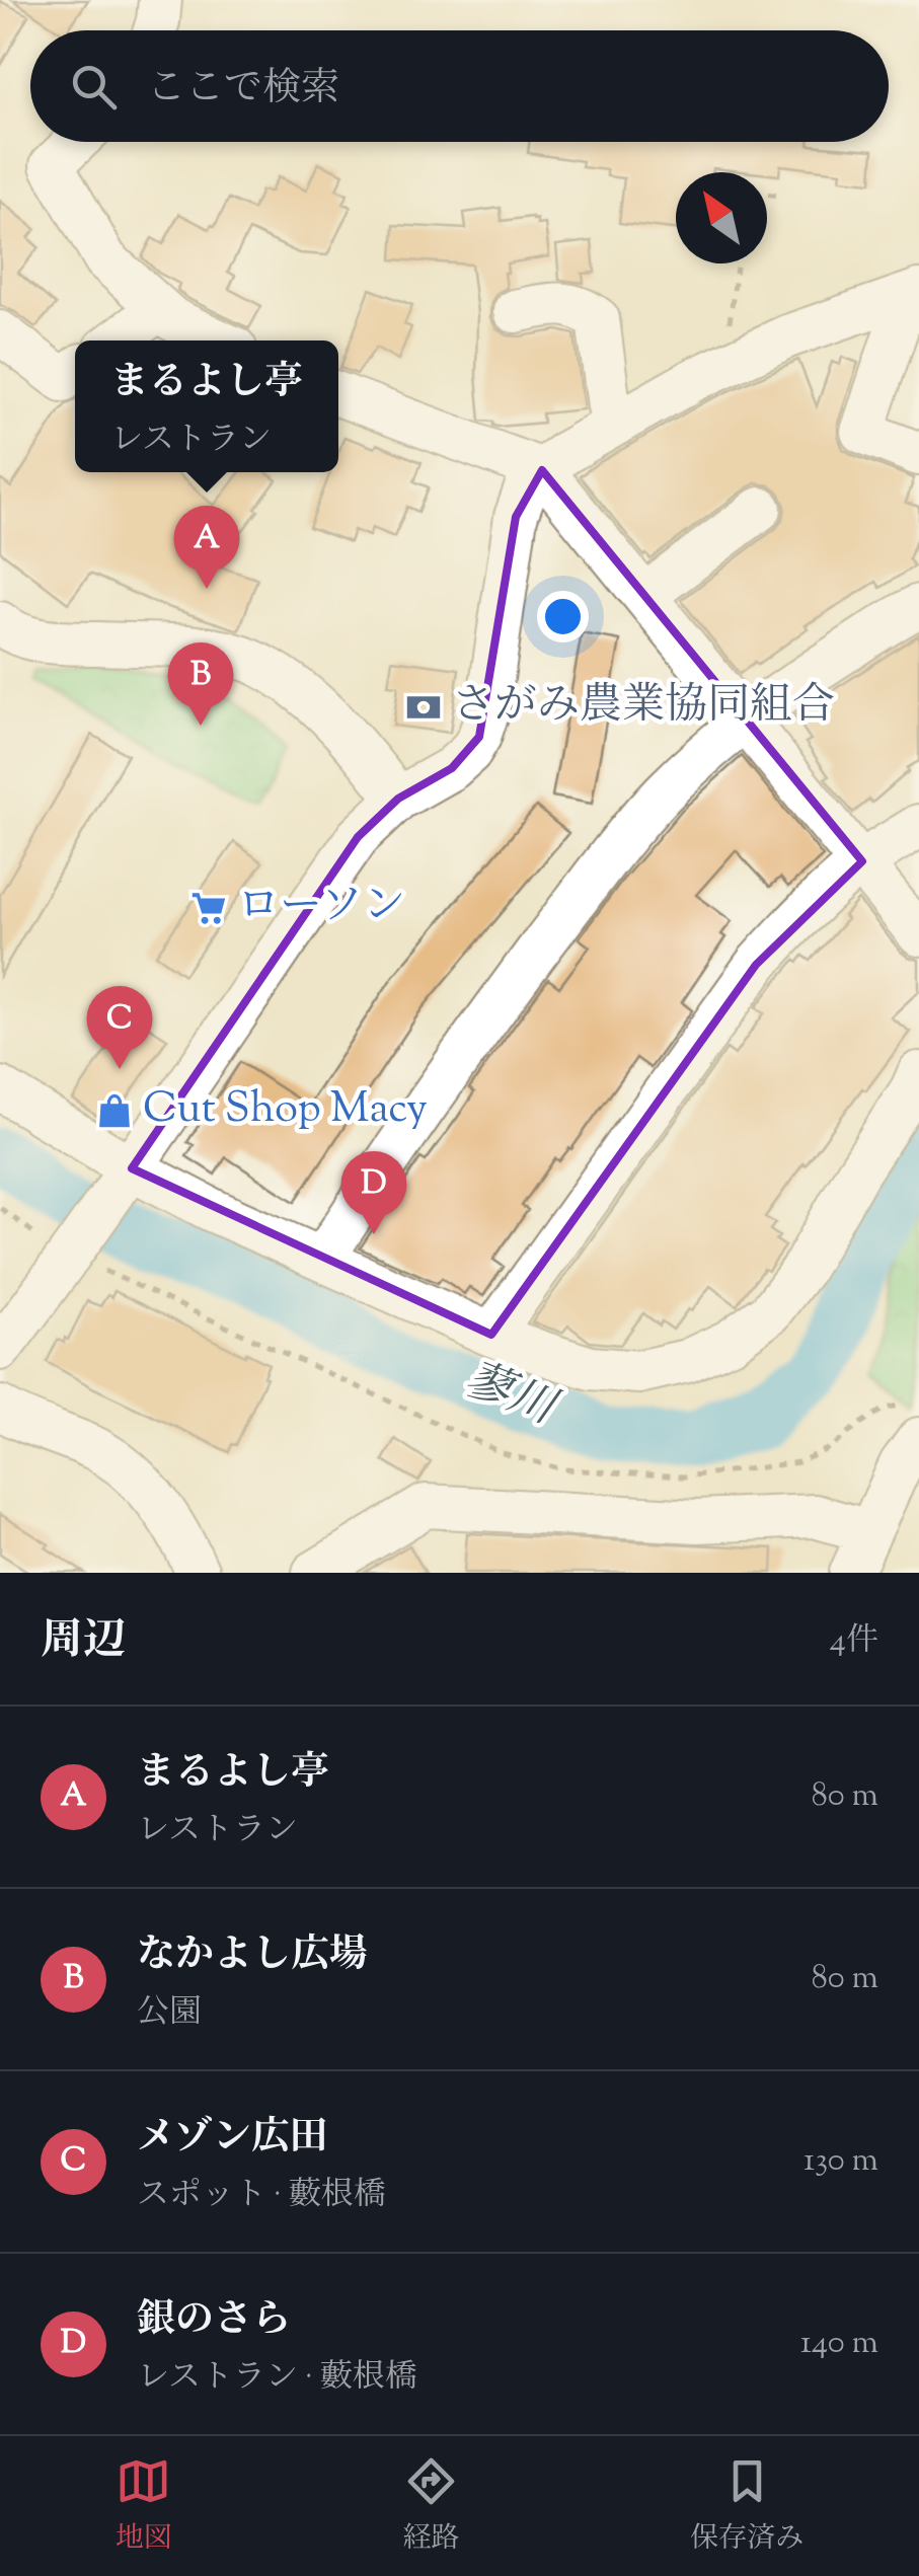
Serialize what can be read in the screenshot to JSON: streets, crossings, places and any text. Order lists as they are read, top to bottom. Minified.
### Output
{"water":["蓼川"],"places":{"bank":["さがみ農業協同組合"],"supermarket":["ローソン"],"shop":["Cut Shop Macy"]},"north":"top left","page":{"search":"ここで検索","popup":["まるよし亭","レストラン"],"pins":["A","B","C","D"],"heading":["周辺","4件"],"list":[{"mark":"A","name":"まるよし亭","note":"レストラン","value":"80 m"},{"mark":"B","name":"なかよし広場","note":"公園","value":"80 m"},{"mark":"C","name":"メゾン広田","note":"スポット · 藪根橋","value":"130 m"},{"mark":"D","name":"銀のさら","note":"レストラン · 藪根橋","value":"140 m"}],"nav":["地図","経路","保存済み"]}}
